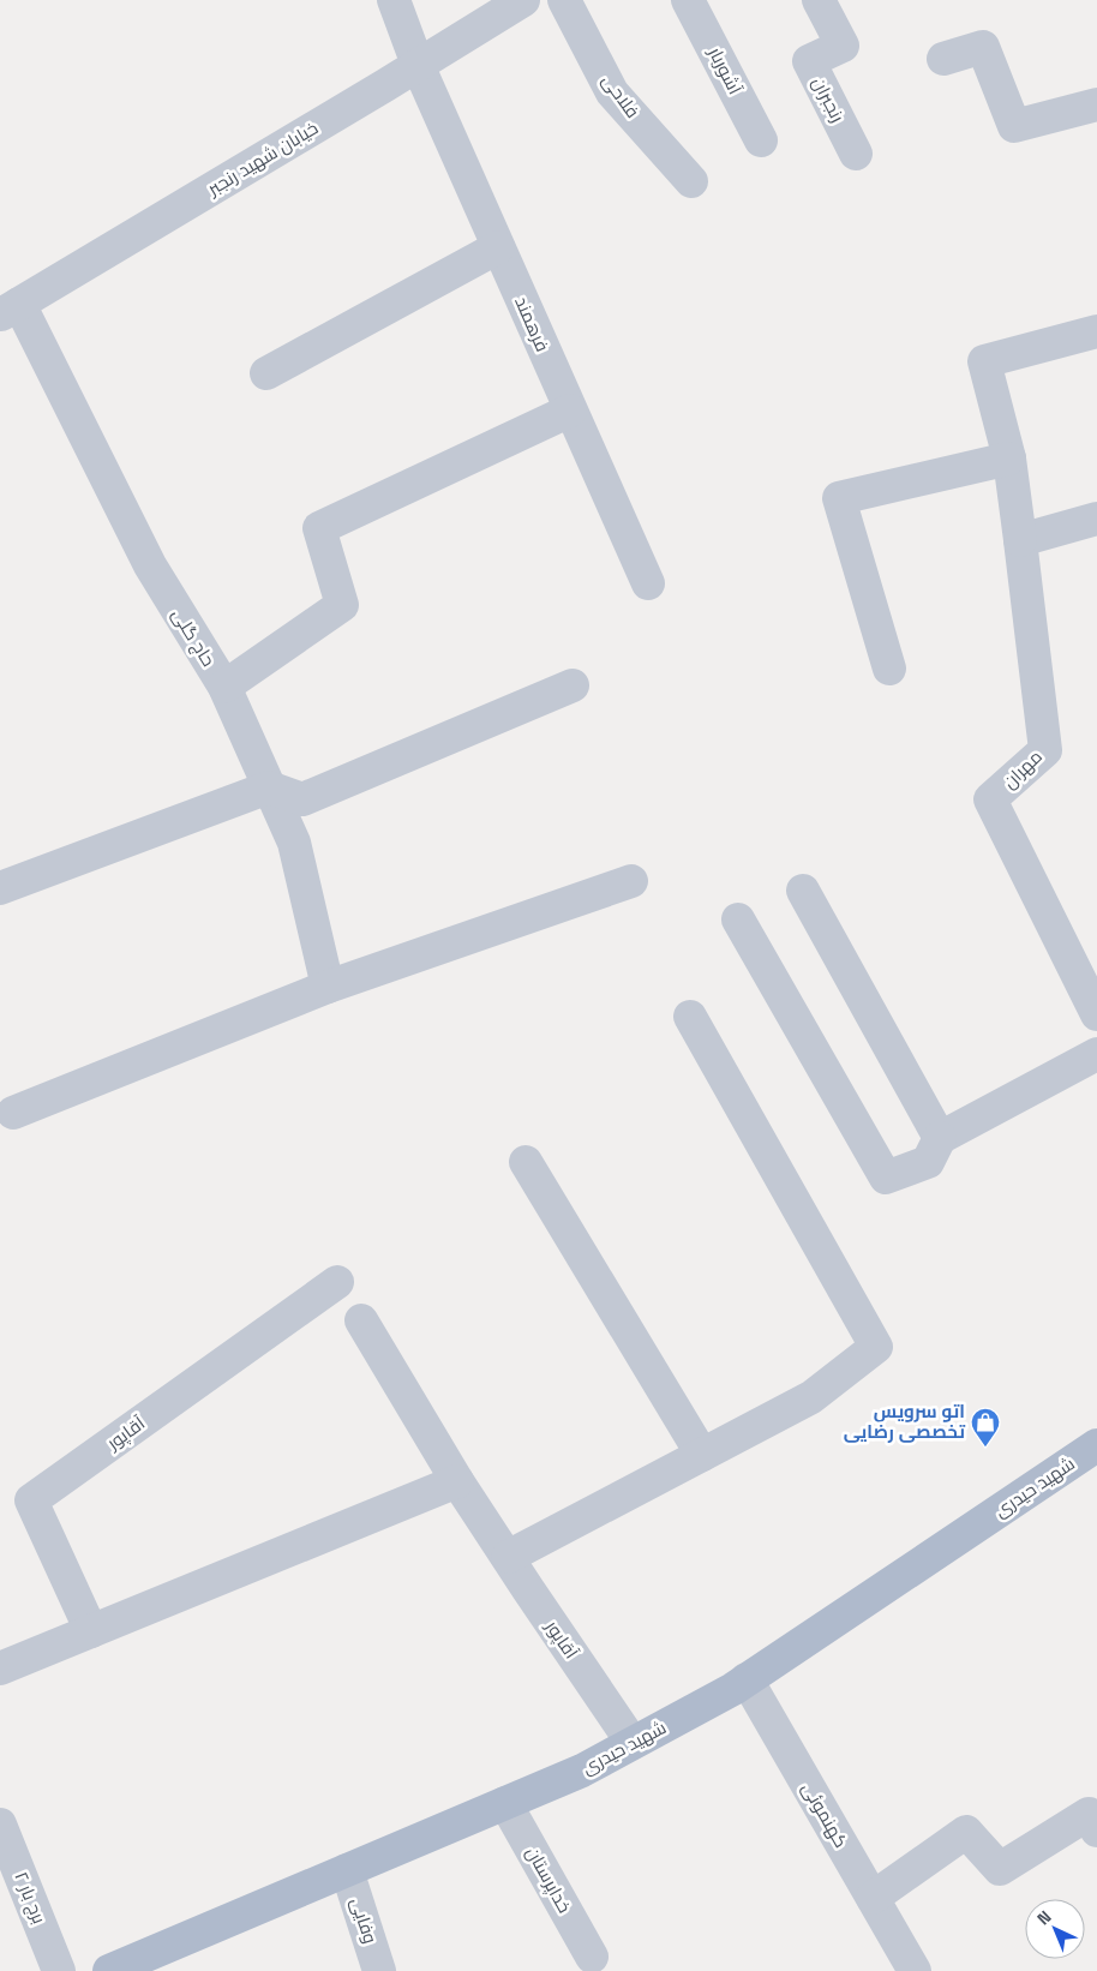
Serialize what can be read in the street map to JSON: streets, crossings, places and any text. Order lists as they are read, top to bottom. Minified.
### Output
{"streets":{"main road":["شهید حیدری"],"street":["آشوربار","فلاحی","رنجبران","خیابان شهید رنجبر","فرهمند","حاج گلی","مهران","آقاپور","کهنموئی","خداپرستان","برج بار ۲","وفایی"]},"crossings":[["خیابان شهید رنجبر","فرهمند"],["خیابان شهید رنجبر","حاج گلی"],["آقاپور","شهید حیدری"],["شهید حیدری","کهنموئی"],["شهید حیدری","خداپرستان"],["شهید حیدری","وفایی"]],"places":{"shop":["اتو سرویس تخصصی رضایی"]},"north":"top left"}
